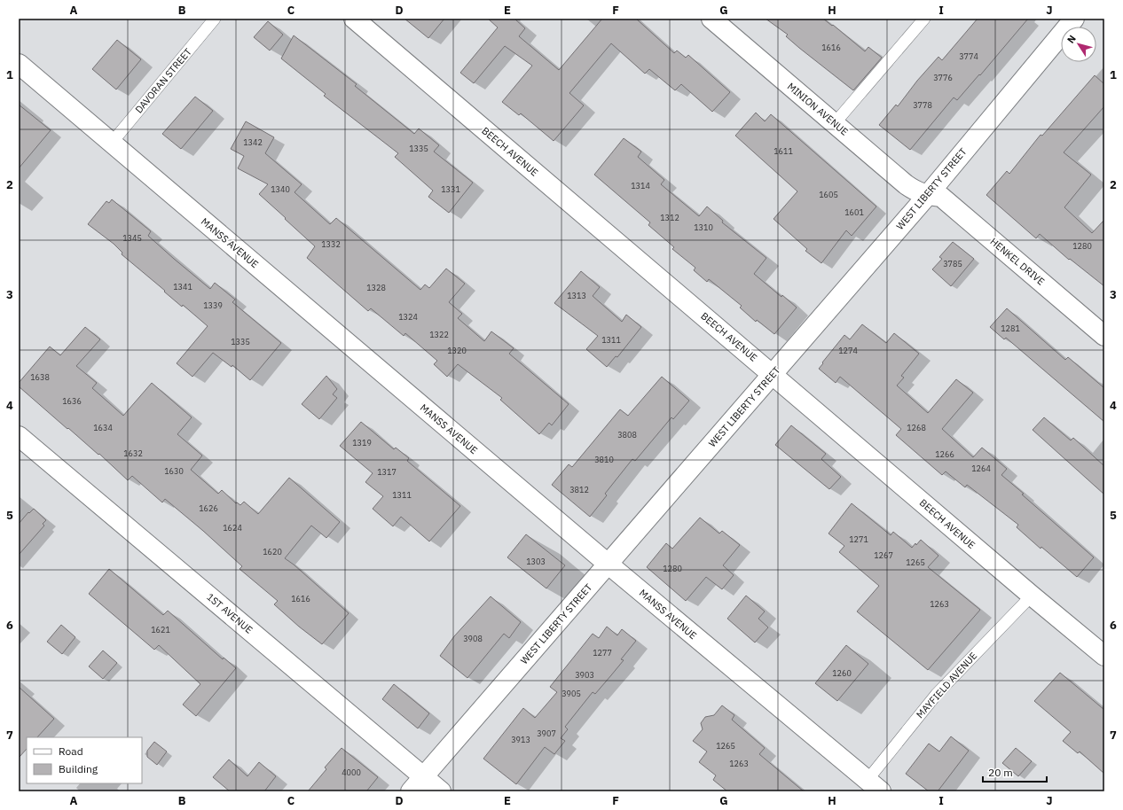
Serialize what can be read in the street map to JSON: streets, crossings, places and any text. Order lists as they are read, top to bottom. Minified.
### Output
{"streets":{"street":["MINION AVENUE","BEECH AVENUE","WEST LIBERTY STREET","MANSS AVENUE","HENKEL DRIVE","1ST AVENUE"],"lane":["DAVORAN STREET","MAYFIELD AVENUE"]},"crossings":[["DAVORAN STREET","MANSS AVENUE"],["MINION AVENUE","WEST LIBERTY STREET"],["MINION AVENUE","HENKEL DRIVE"],["BEECH AVENUE","WEST LIBERTY STREET"],["BEECH AVENUE","MAYFIELD AVENUE"],["WEST LIBERTY STREET","MANSS AVENUE"],["WEST LIBERTY STREET","HENKEL DRIVE"],["WEST LIBERTY STREET","1ST AVENUE"],["MANSS AVENUE","MAYFIELD AVENUE"]],"house_numbers":["1616","3774","3776","3778","1342","1335","1611","1314","1340","1331","1605","1601","1312","1310","1345","1332","1280","3785","1341","1328","1313","1339","1324","1281","1322","1311","1335","1320","1274","1638","1636","1634","1268","3808","1319","1632","1266","3810","1264","1630","1317","3812","1311","1626","1624","1271","1620","1267","1303","1265","1280","1616","1263","1621","3908","1277","1260","3903","3905","3907","3913","1265","1263","4000"],"legend":["Road","Building"],"scale_bar":"20 m","north":"top left","grid":{"columns":["A","B","C","D","E","F","G","H","I","J"],"rows":["1","2","3","4","5","6","7"]}}
